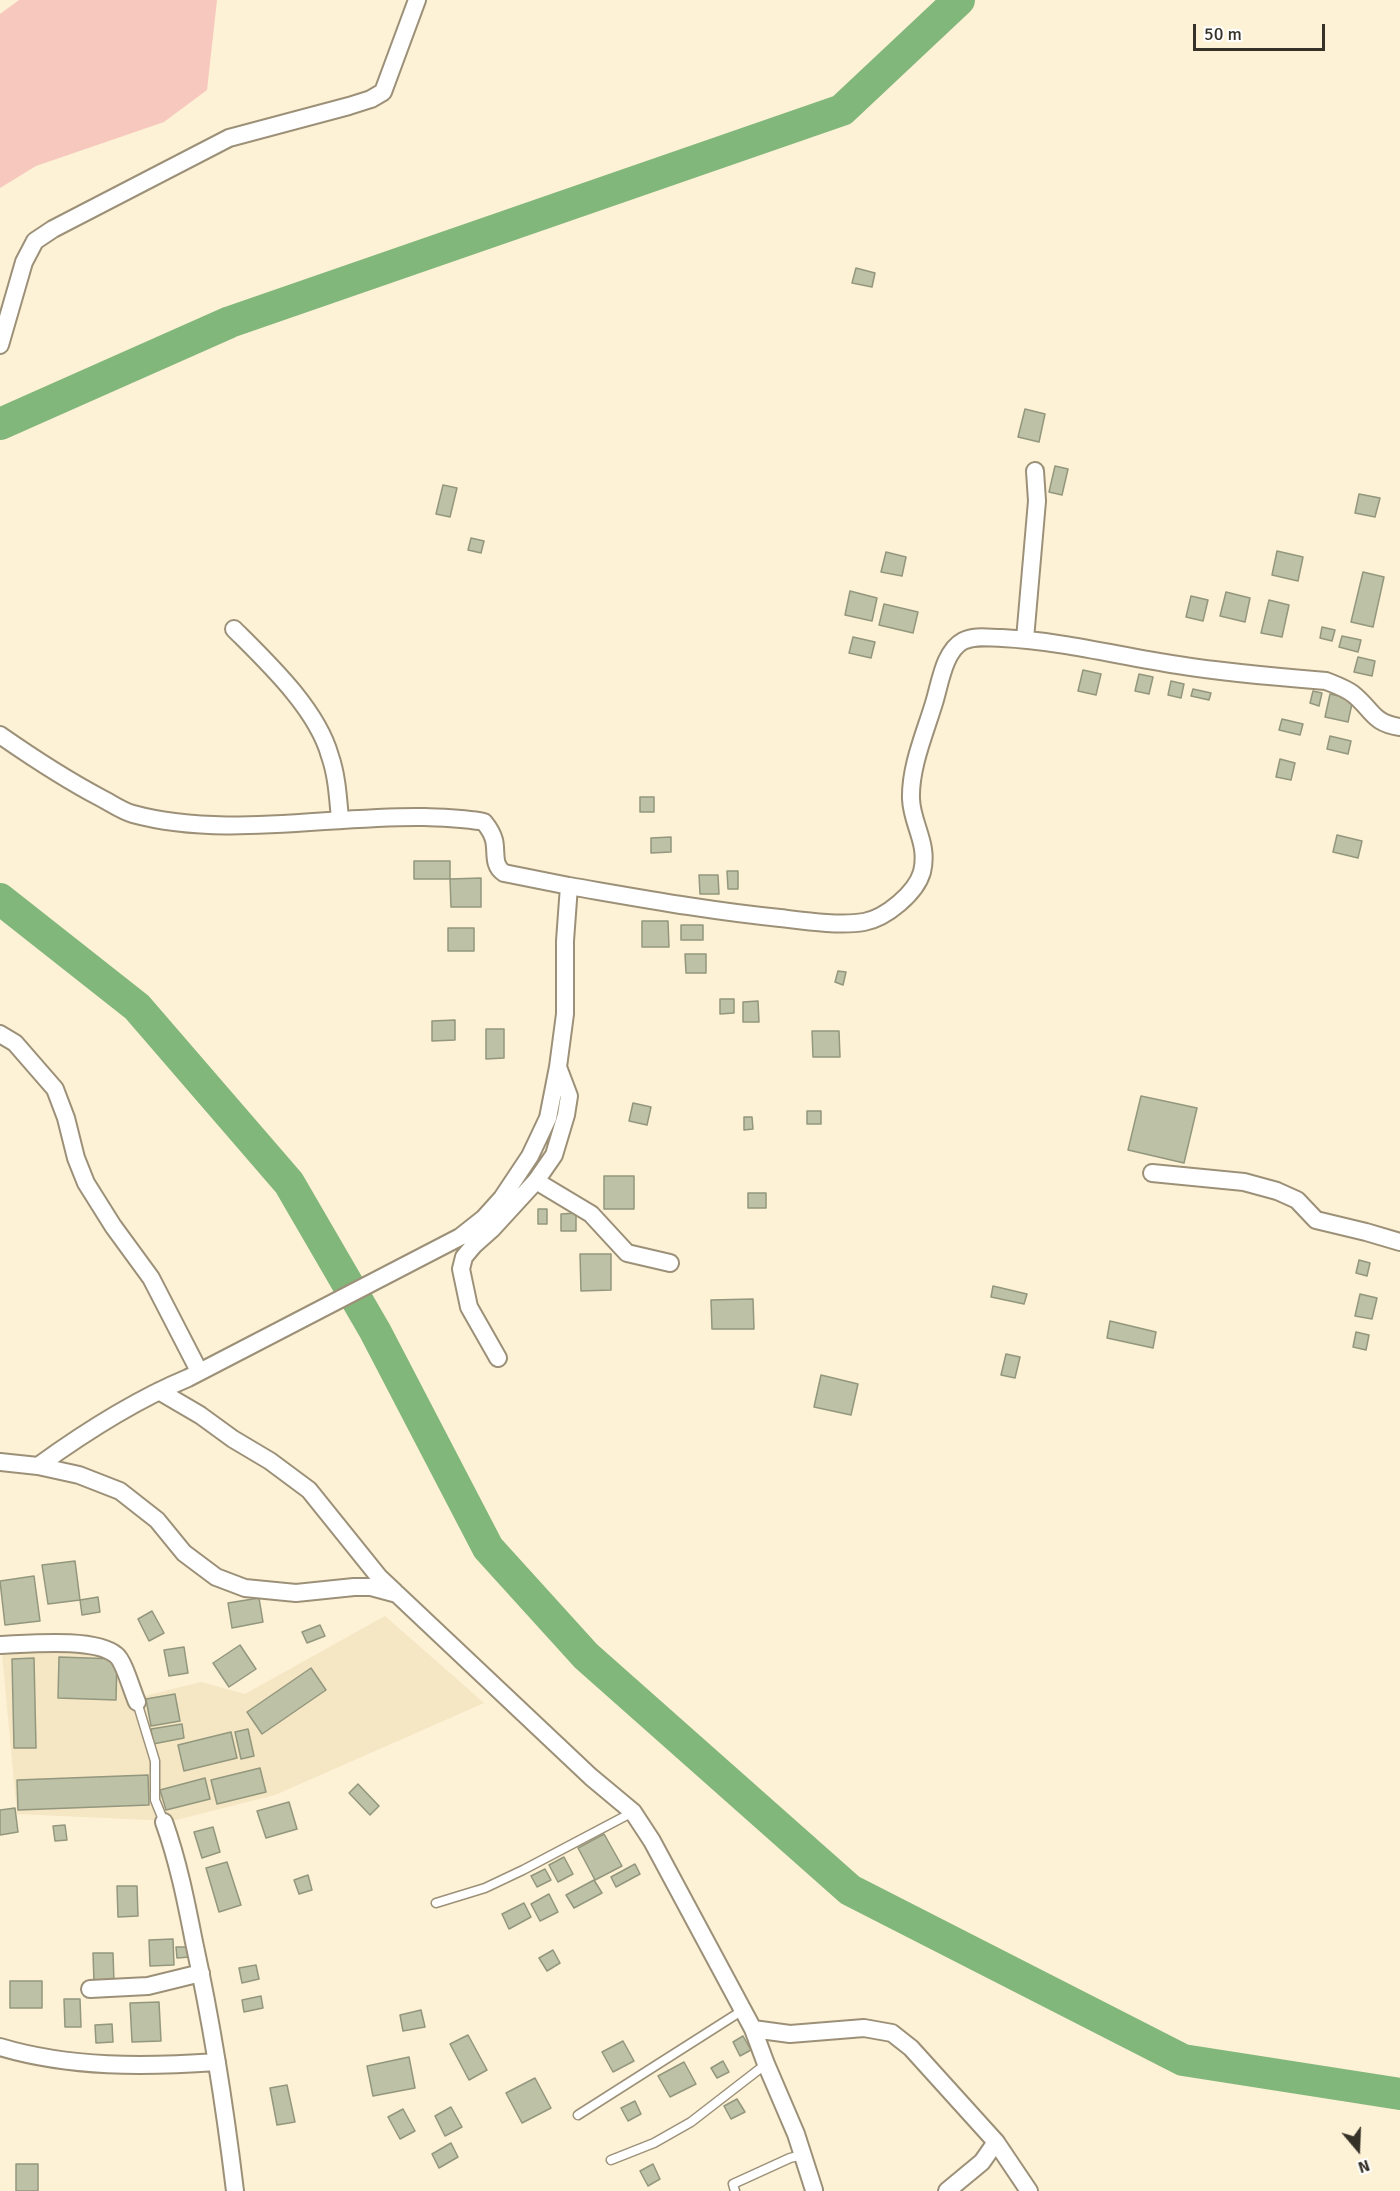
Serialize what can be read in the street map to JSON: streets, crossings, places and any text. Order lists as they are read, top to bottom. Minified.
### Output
{"scale_bar":"50 m","north":"bottom"}
